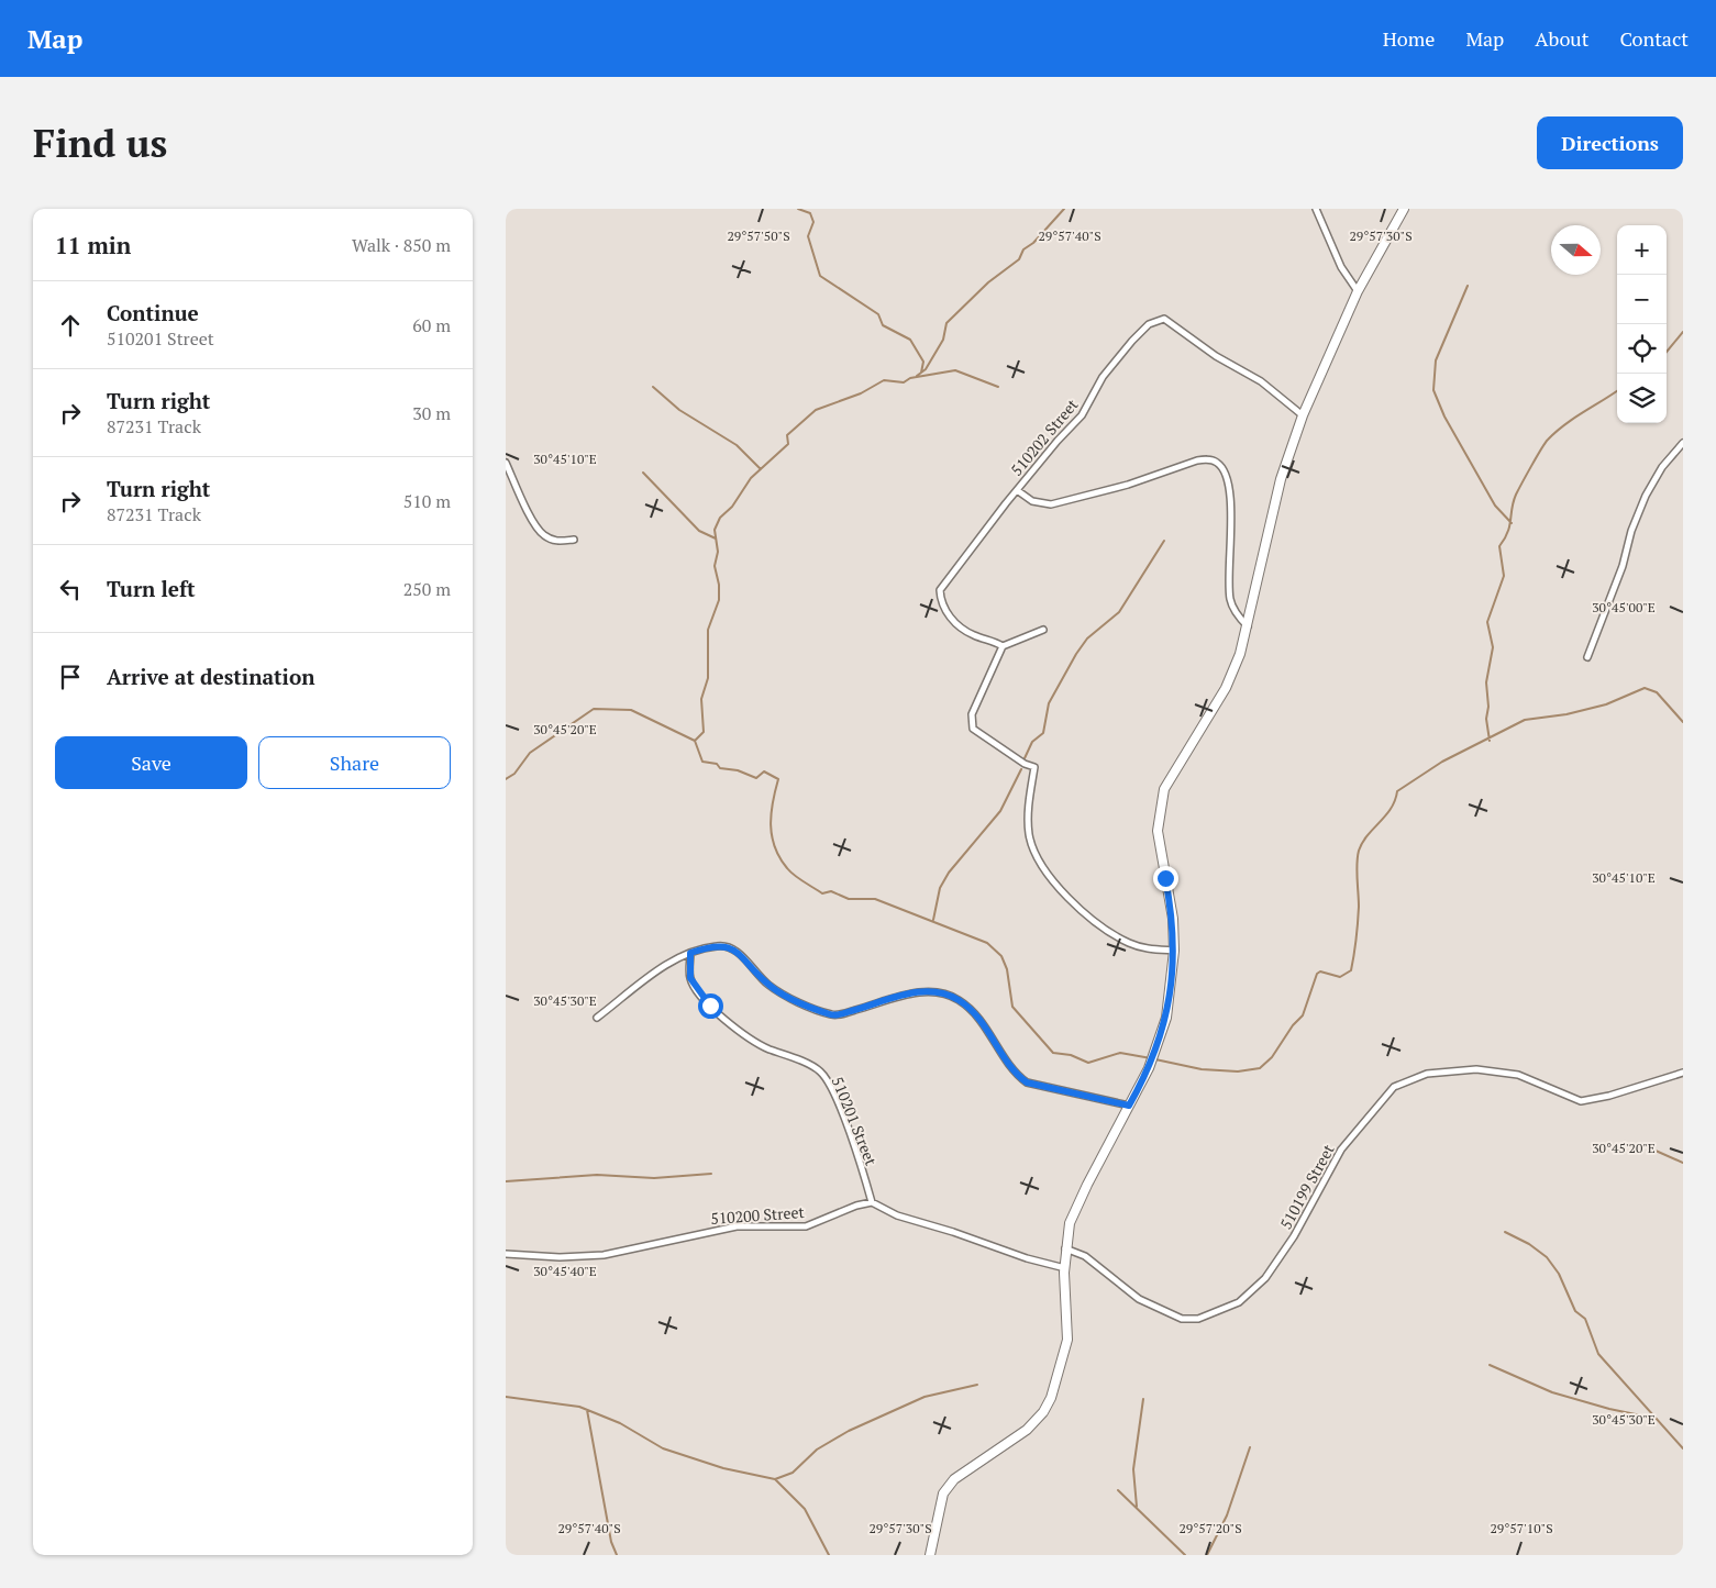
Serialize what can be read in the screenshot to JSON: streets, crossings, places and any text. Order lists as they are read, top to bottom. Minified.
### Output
{"streets":{"street":["510202 Street","510201 Street","510199 Street","510200 Street"]},"crossings":[["510201 Street","510200 Street"]],"north":"right","page":{"header":"Map","nav":["Home","Map","About","Contact"],"buttons":["Directions",["Save","Share"]],"title":"Find us","heading":["11 min","Walk · 850 m"],"map_buttons":["+","−"],"list":[["Continue","510201 Street","60 m"],["Turn right","87231 Track","30 m"],["Turn right","87231 Track","510 m"],["Turn left","250 m"],"Arrive at destination"]},"coordinates":["29°57'50\"S","29°57'40\"S","29°57'30\"S","30°45'10\"E","30°45'00\"E","30°45'20\"E","30°45'30\"E","30°45'40\"E","29°57'20\"S","29°57'10\"S"]}
